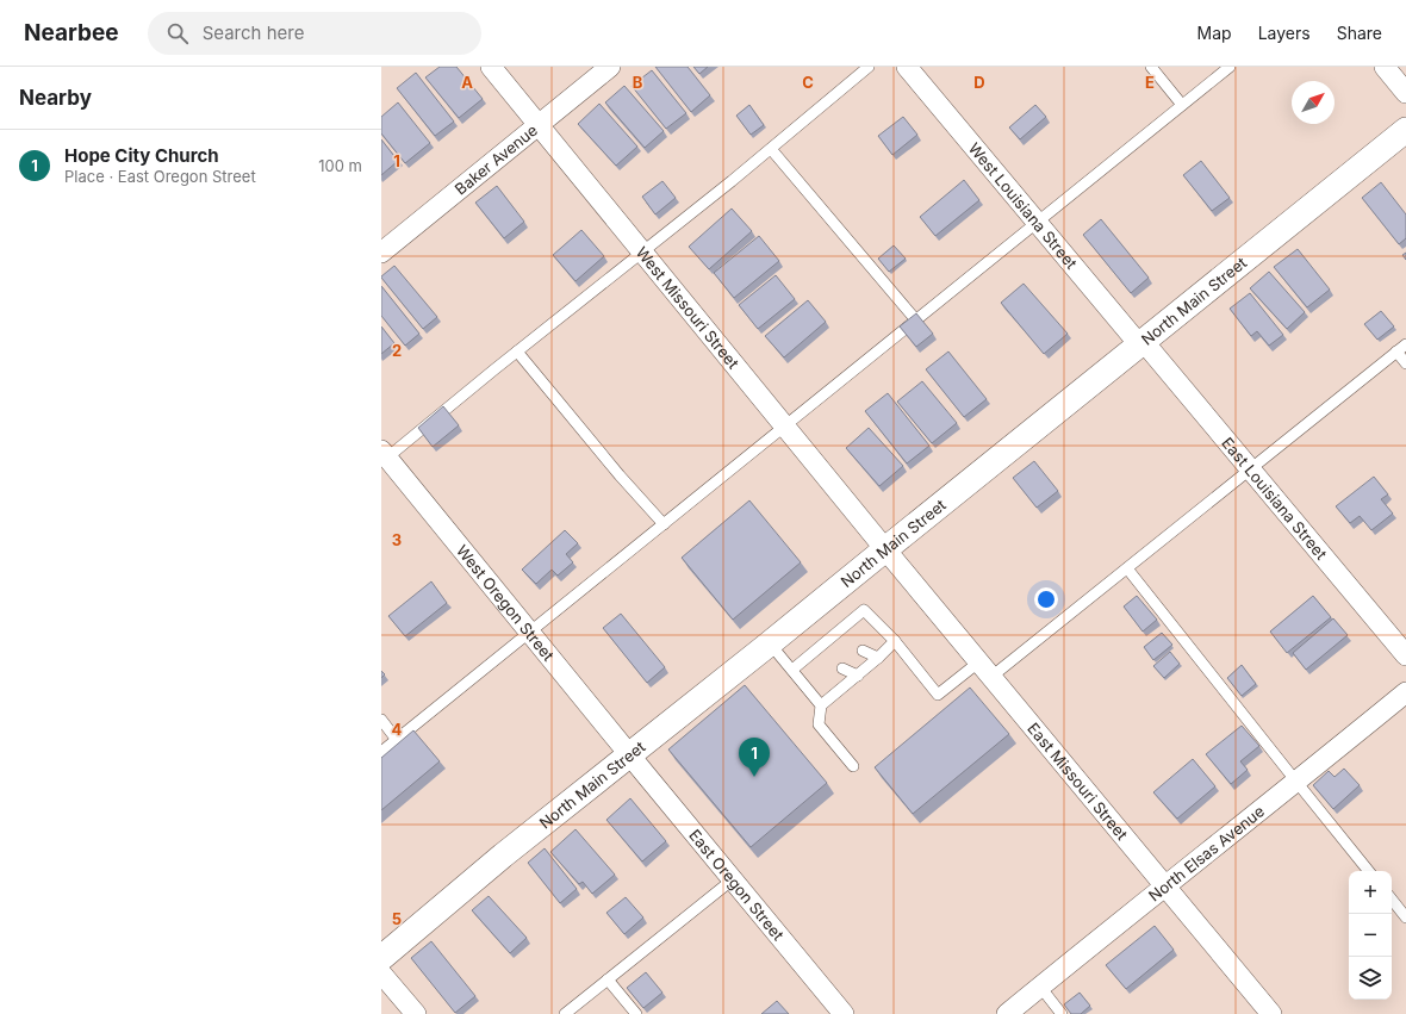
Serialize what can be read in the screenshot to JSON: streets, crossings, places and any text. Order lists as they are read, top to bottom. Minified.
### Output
{"streets":{"street":["Baker Avenue","West Louisiana Street","North Main Street","West Missouri Street","East Louisiana Street","West Oregon Street","East Missouri Street","North Elsas Avenue","East Oregon Street"]},"crossings":[["Baker Avenue","West Missouri Street"],["West Louisiana Street","North Main Street"],["West Louisiana Street","East Louisiana Street"],["North Main Street","West Missouri Street"],["North Main Street","East Louisiana Street"],["North Main Street","West Oregon Street"],["North Main Street","East Missouri Street"],["North Main Street","East Oregon Street"],["West Missouri Street","East Missouri Street"],["West Oregon Street","East Oregon Street"],["East Missouri Street","North Elsas Avenue"]],"north":"top right","page":{"header":"Nearbee","search":"Search here","nav":["Map","Layers","Share"],"heading":"Nearby","list":[{"mark":"1","name":"Hope City Church","note":"Place · East Oregon Street","value":"100 m"}],"pins":"1","map_buttons":["+","−"]},"grid":{"columns":["A","B","C","D","E"],"rows":["1","2","3","4","5"]}}
